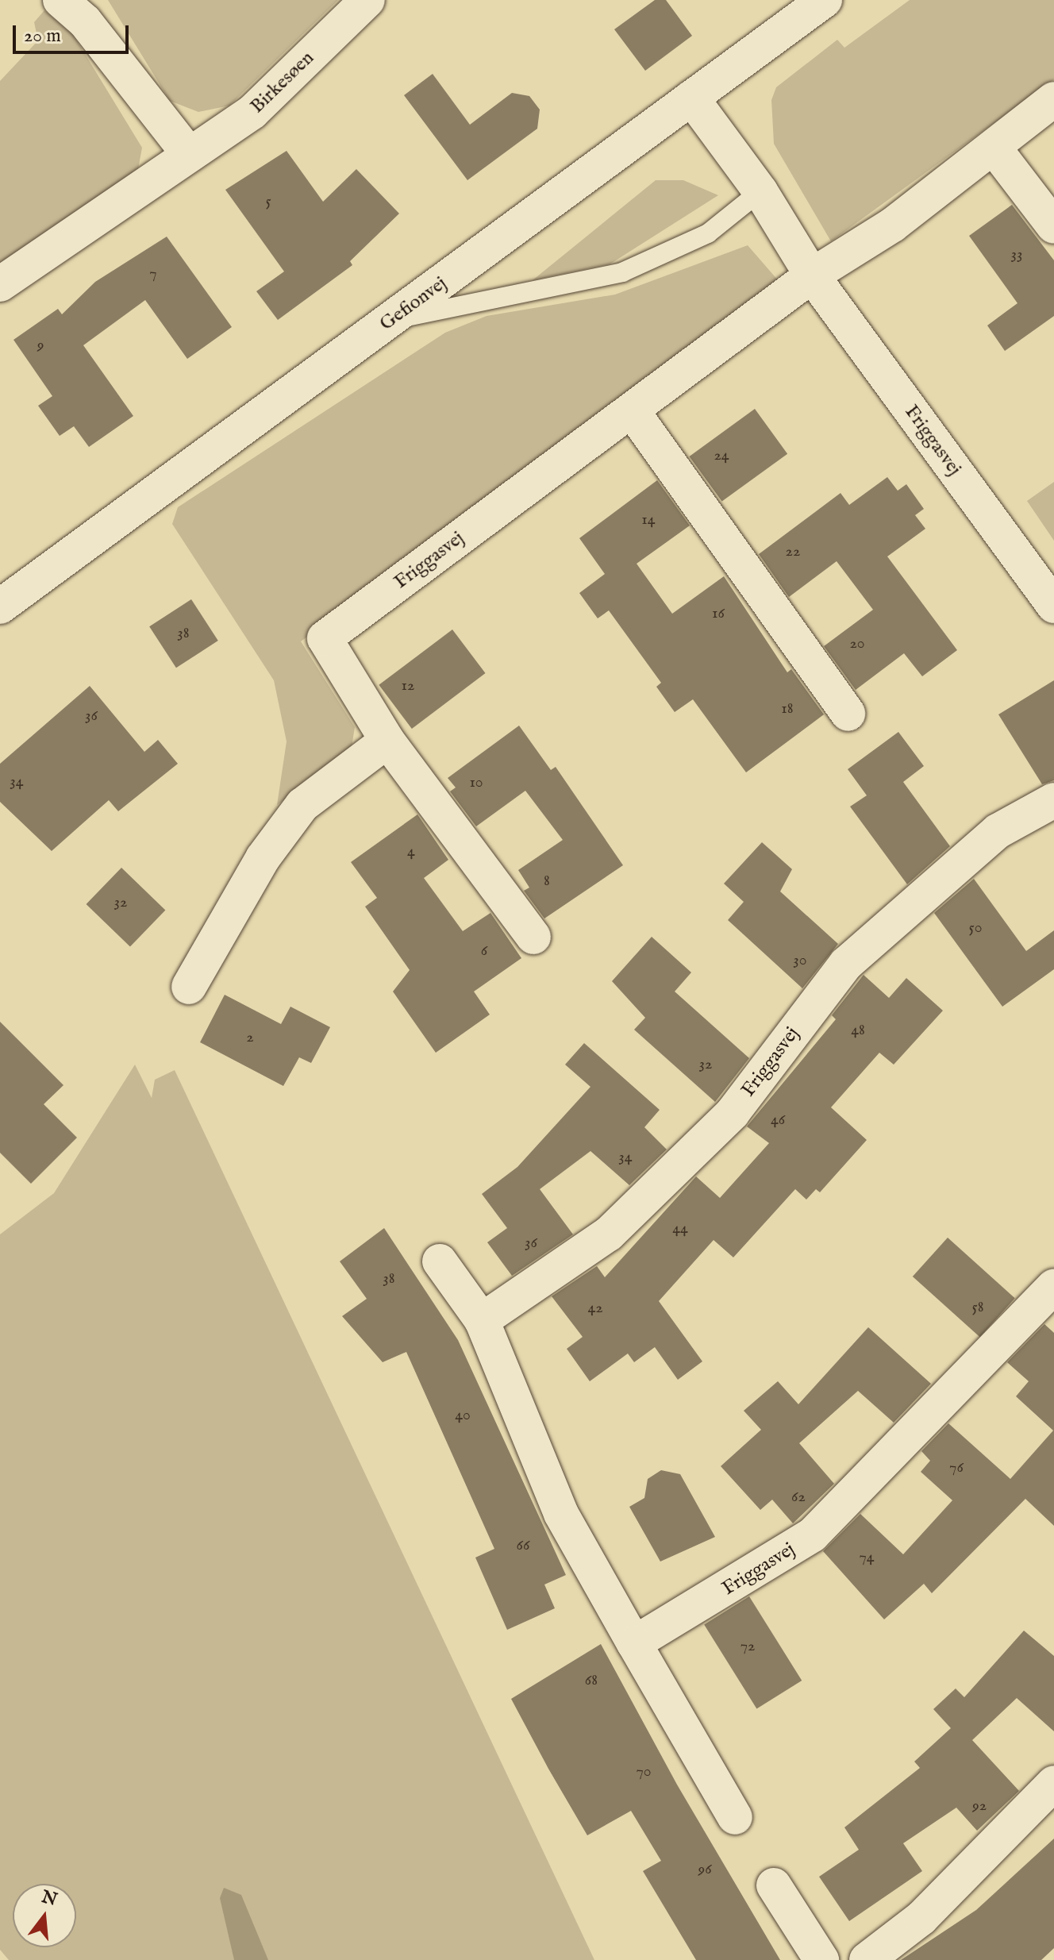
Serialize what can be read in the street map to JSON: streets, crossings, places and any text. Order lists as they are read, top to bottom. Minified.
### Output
{"streets":{"street":["Birkesøen","Gefionvej","Friggasvej"]},"crossings":[["Gefionvej","Friggasvej"]],"house_numbers":["5","33","7","9","24","14","22","16","38","20","12","18","36","34","10","4","8","32","50","6","30","48","2","32","46","34","44","36","38","58","42","40","76","62","66","74","72","68","70","92","96"],"scale_bar":"20 m","north":"top"}
